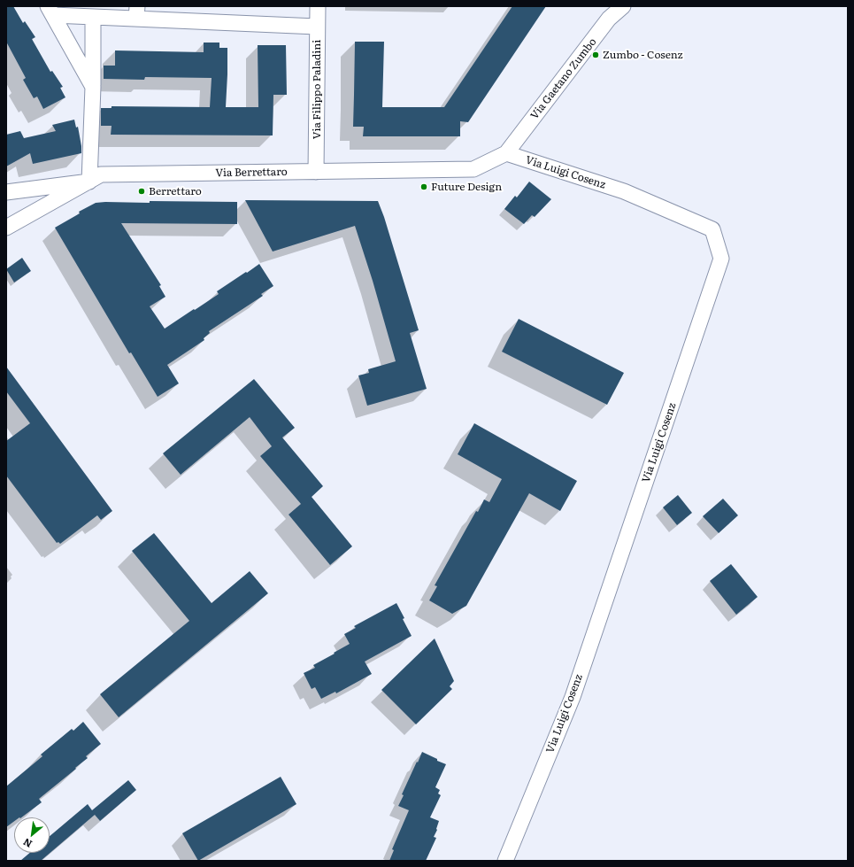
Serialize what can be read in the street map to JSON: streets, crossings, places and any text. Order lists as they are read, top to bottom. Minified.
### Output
{"streets":{"street":["Via Gaetano Zumbo","Via Filippo Paladini","Via Berrettaro","Via Luigi Cosenz"]},"crossings":[["Via Gaetano Zumbo","Via Berrettaro"],["Via Gaetano Zumbo","Via Luigi Cosenz"],["Via Filippo Paladini","Via Berrettaro"],["Via Berrettaro","Via Luigi Cosenz"]],"places":["Zumbo - Cosenz","Future Design","Berrettaro"],"north":"bottom left"}
